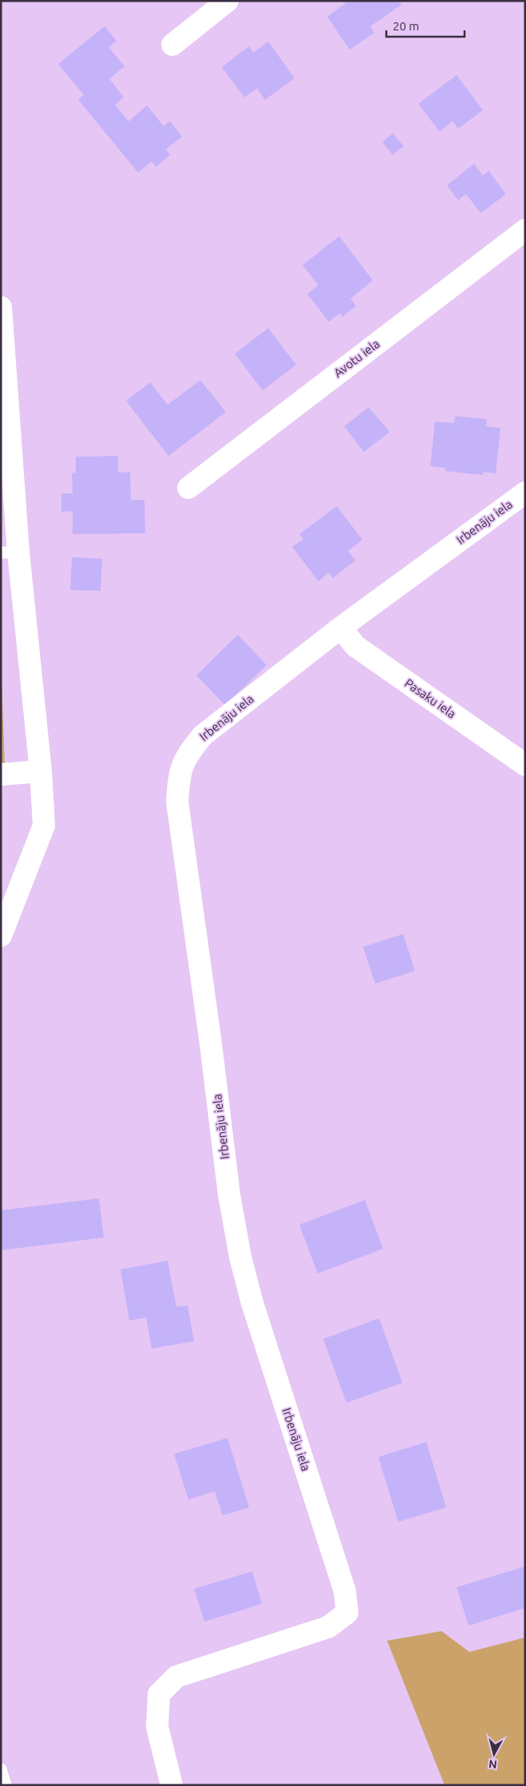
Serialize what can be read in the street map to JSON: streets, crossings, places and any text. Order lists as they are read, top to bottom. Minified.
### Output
{"streets":{"street":["Avotu iela","Irbenāju iela","Pasaku iela"]},"crossings":[["Irbenāju iela","Pasaku iela"]],"scale_bar":"20 m","north":"bottom"}
